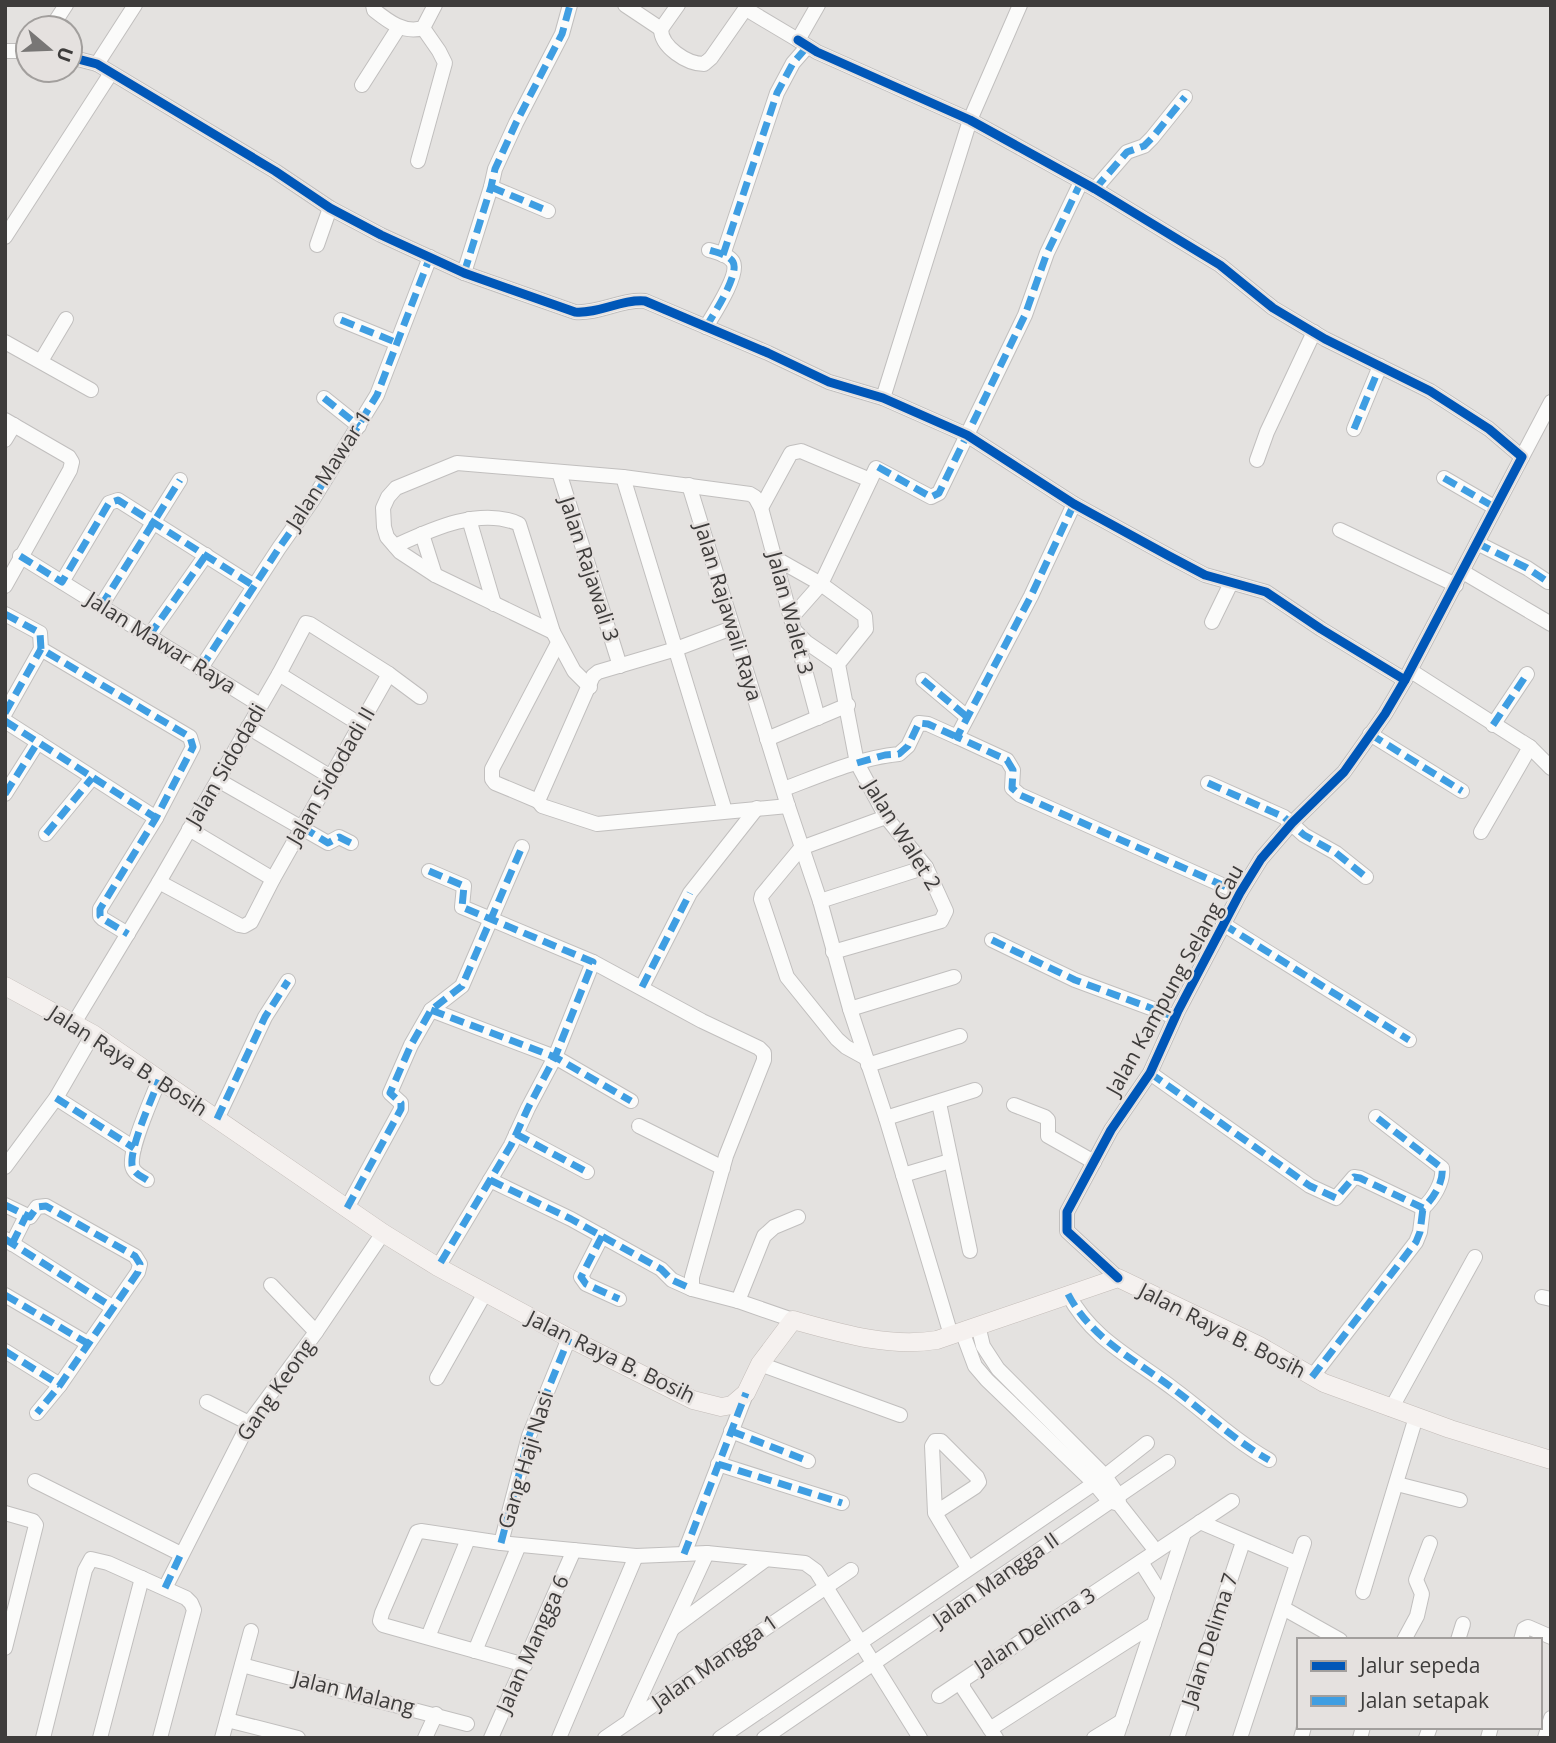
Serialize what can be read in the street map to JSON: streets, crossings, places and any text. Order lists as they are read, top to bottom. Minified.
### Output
{"streets":{"main road":["Jalan Raya B. Bosih"],"street":["Jalan Mawar 1","Jalan Rajawali 3","Jalan Rajawali Raya","Jalan Walet 3","Jalan Mawar Raya","Jalan Sidodadi","Jalan Sidodadi II","Jalan Walet 2","Jalan Kampung Selang Cau","Gang Keong","Gang Haji Nasi","Jalan Mangga II","Jalan Delima 3","Jalan Delima 7","Jalan Mangga 6","Jalan Mangga 1","Jalan Malang"]},"crossings":[["Jalan Mawar 1","Jalan Mawar Raya"],["Jalan Rajawali Raya","Jalan Walet 2"],["Jalan Rajawali Raya","Jalan Raya B. Bosih"],["Jalan Rajawali Raya","Jalan Mangga II"],["Jalan Rajawali Raya","Jalan Delima 3"],["Jalan Mawar Raya","Jalan Sidodadi"],["Jalan Sidodadi","Jalan Sidodadi II"],["Jalan Sidodadi","Jalan Raya B. Bosih"],["Jalan Kampung Selang Cau","Jalan Raya B. Bosih"],["Jalan Raya B. Bosih","Gang Keong"],["Jalan Raya B. Bosih","Gang Haji Nasi"]],"legend":["Jalur sepeda","Jalan setapak"],"north":"right"}
